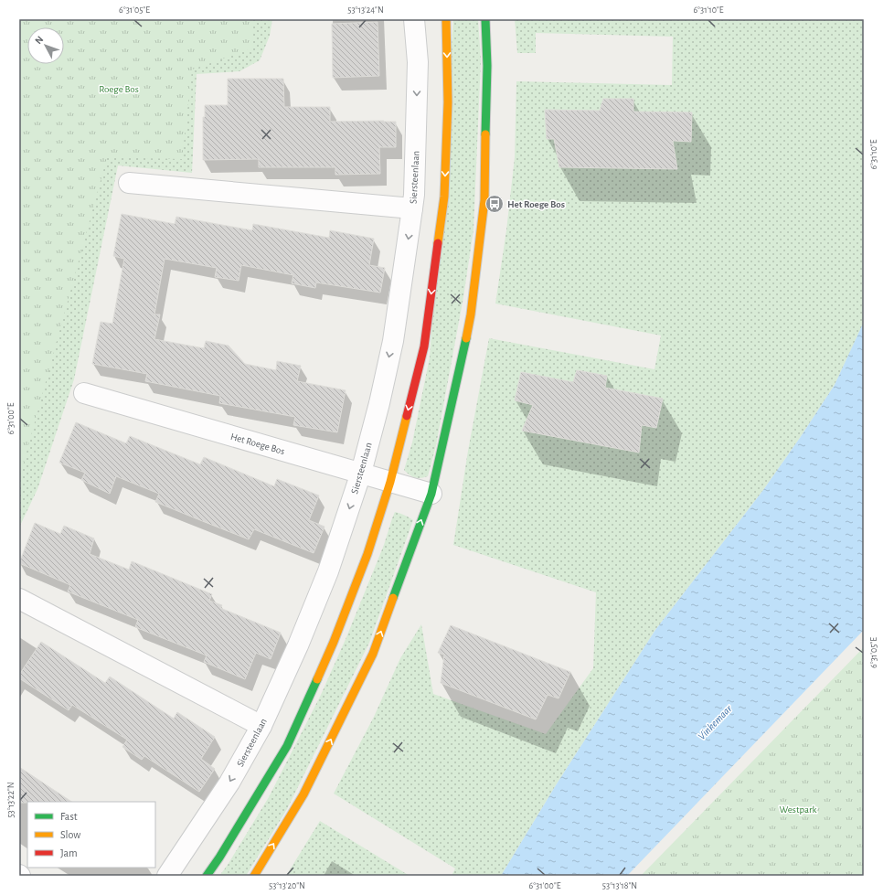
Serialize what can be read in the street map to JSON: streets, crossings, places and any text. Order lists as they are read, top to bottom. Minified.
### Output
{"streets":{"street":["Siersteenlaan","Het Roege Bos"]},"crossings":[["Siersteenlaan","Het Roege Bos"]],"one_way":["Siersteenlaan"],"water":["Vinkemaar"],"parks":["Roege Bos","Westpark"],"places":{"bus stop":["Het Roege Bos"]},"legend":["Fast","Slow","Jam"],"north":"top left","coordinates":["6°31'05\"E","53°13'24\"N","6°31'10\"E","6°31'00\"E","53°13'22\"N","53°13'20\"N","53°13'18\"N"]}
